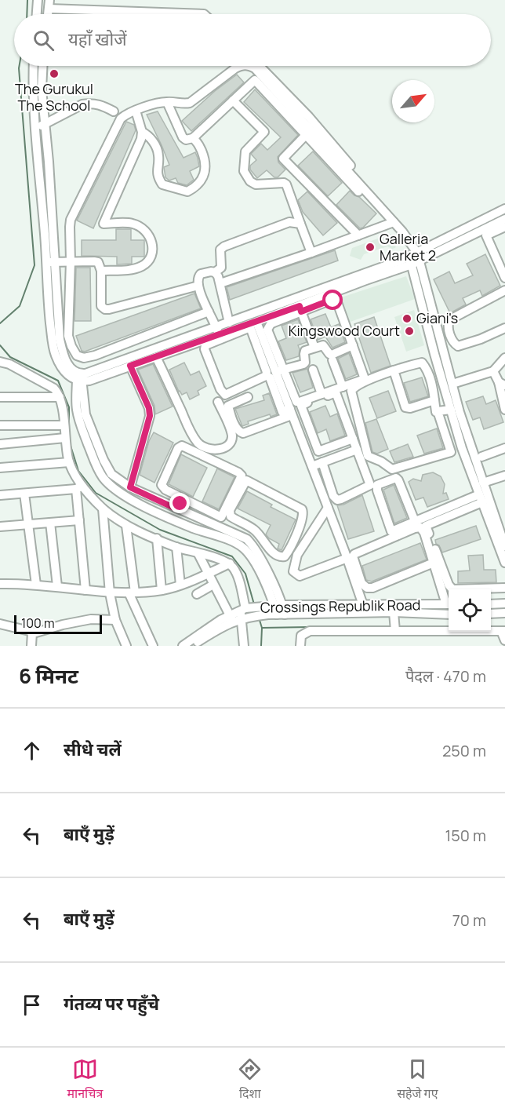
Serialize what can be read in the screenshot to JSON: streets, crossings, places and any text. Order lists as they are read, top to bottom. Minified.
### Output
{"streets":{"street":["Crossings Republik Road"]},"places":["The Gurukul The School","Galleria Market 2","Giani's","Kingswood Court"],"scale_bar":"100 m","north":"top right","page":{"search":"यहाँ खोजें","scale":"100 m","heading":["6 मिनट","पैदल · 470 m"],"list":[["सीधे चलें","250 m"],["बाएँ मुड़ें","150 m"],["बाएँ मुड़ें","70 m"],"गंतव्य पर पहुँचे"],"nav":["मानचित्र","दिशा","सहेजे गए"]}}
